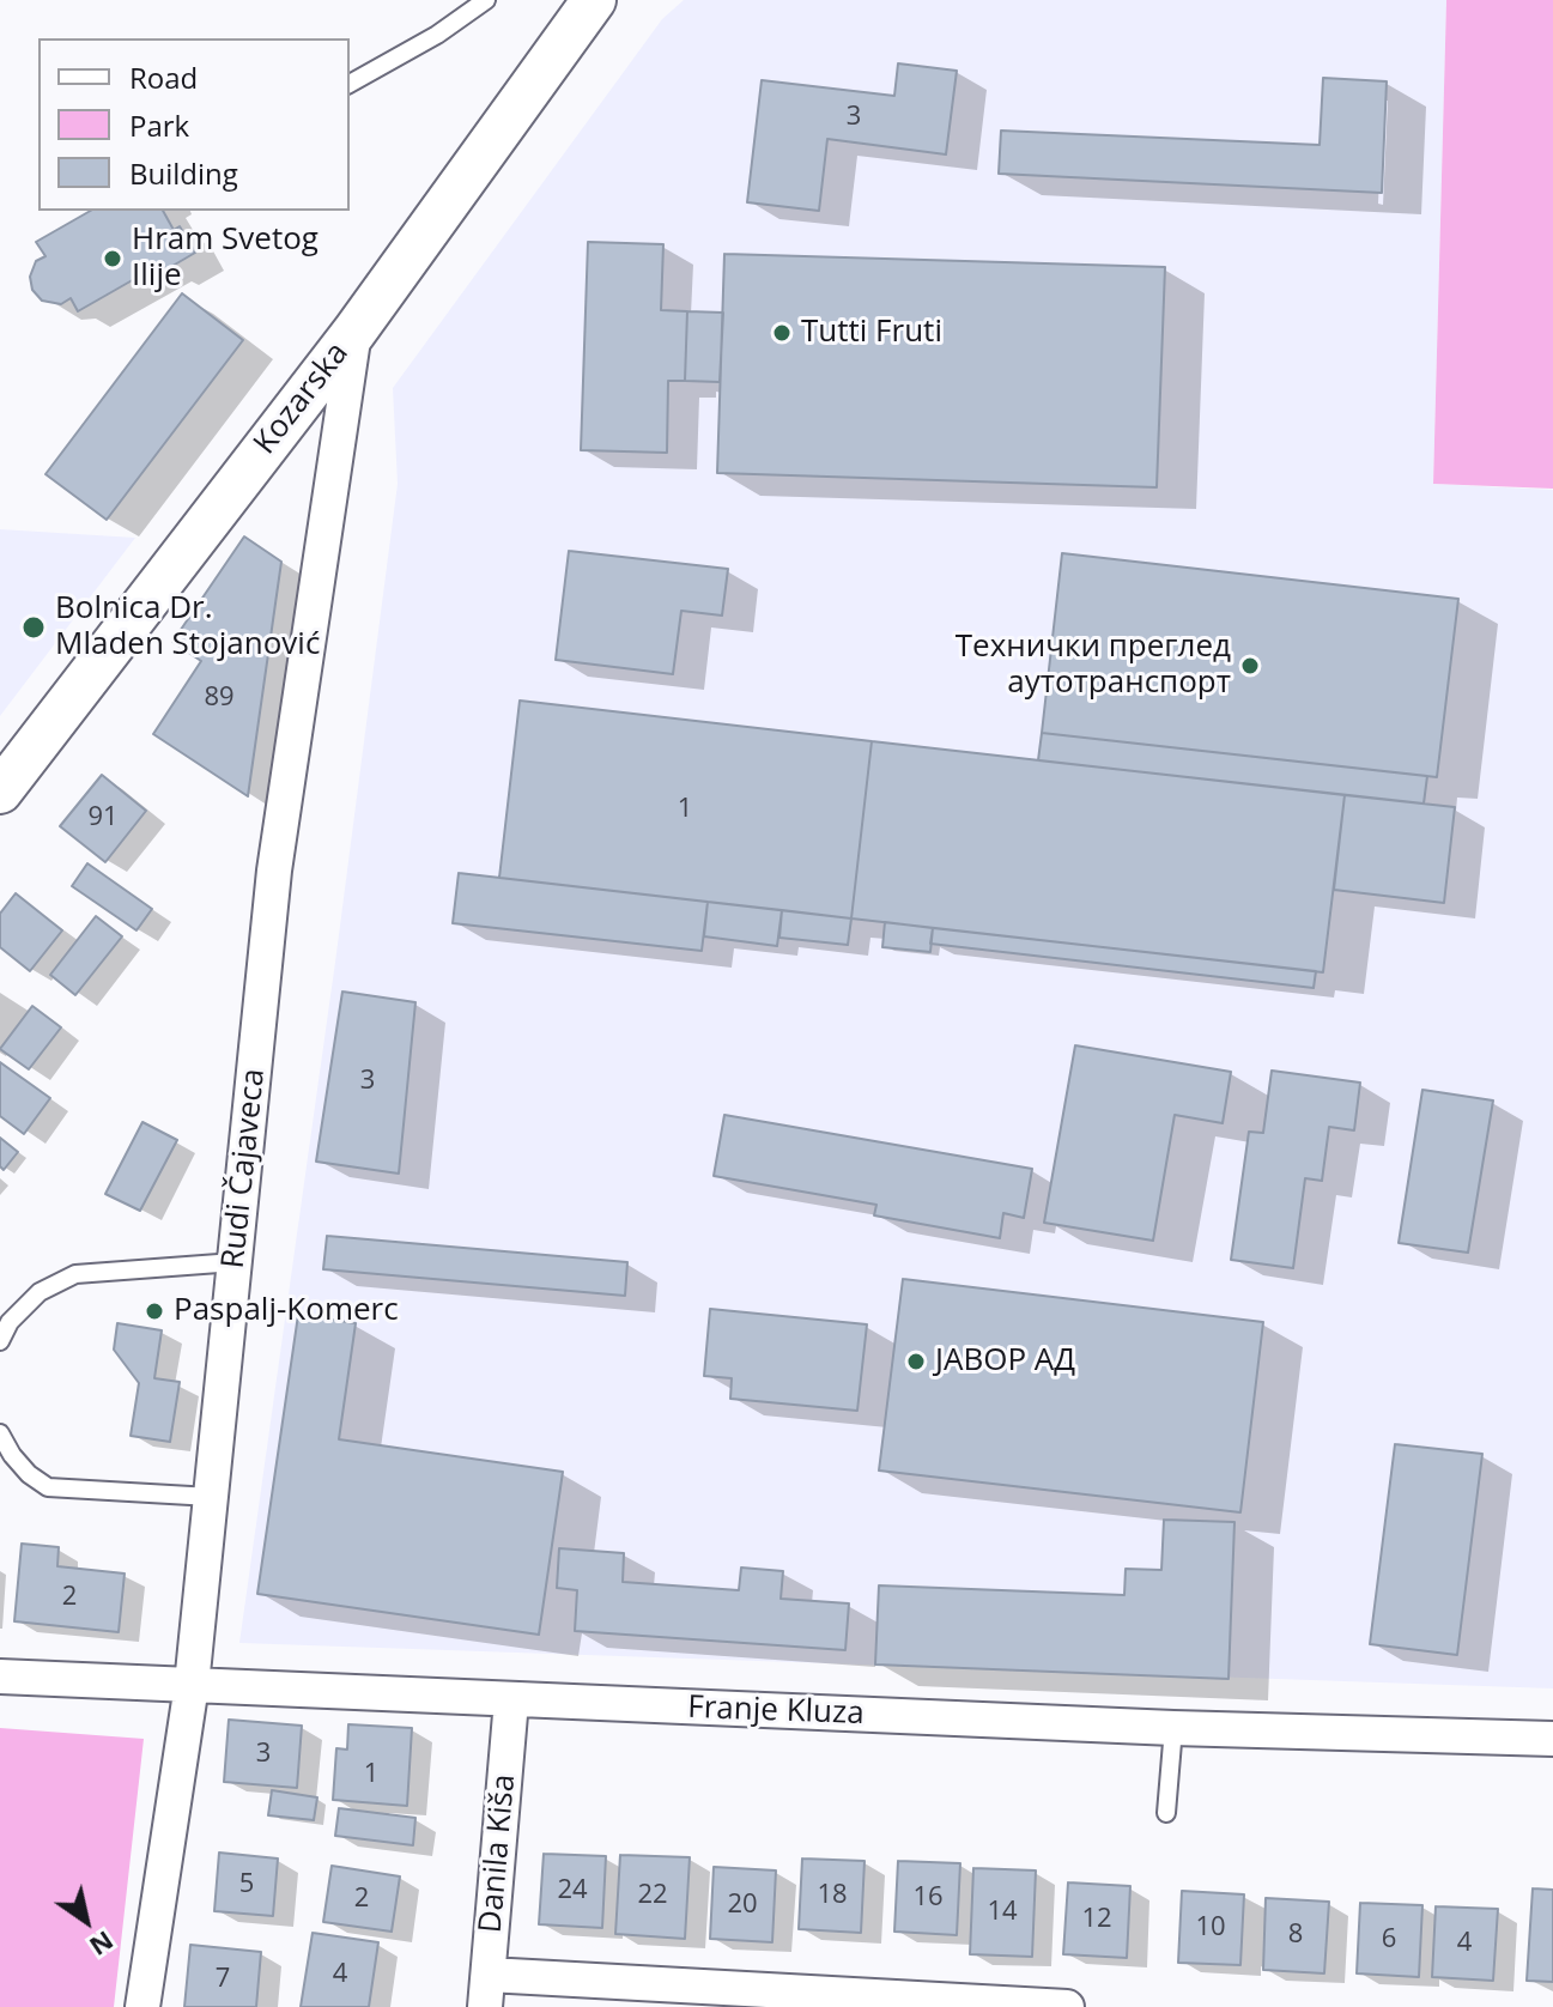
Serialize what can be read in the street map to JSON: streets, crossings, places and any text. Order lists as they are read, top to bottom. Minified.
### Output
{"streets":{"street":["Kozarska","Rudi Čajaveca","Franje Kluza","Danila Kiša"]},"crossings":[["Kozarska","Rudi Čajaveca"],["Rudi Čajaveca","Franje Kluza"],["Franje Kluza","Danila Kiša"]],"places":["Hram Svetog Ilije","Tutti Fruti","Bolnica Dr. Mladen Stojanović","Технички преглед аутотранспорт","Paspalj-Komerc","ЈАВОР АД"],"house_numbers":["3","89","1","91","3","2","3","1","5","24","22","18","16","2","20","14","12","10","8","6","4","4","7"],"legend":["Road","Park","Building"],"north":"bottom right"}
